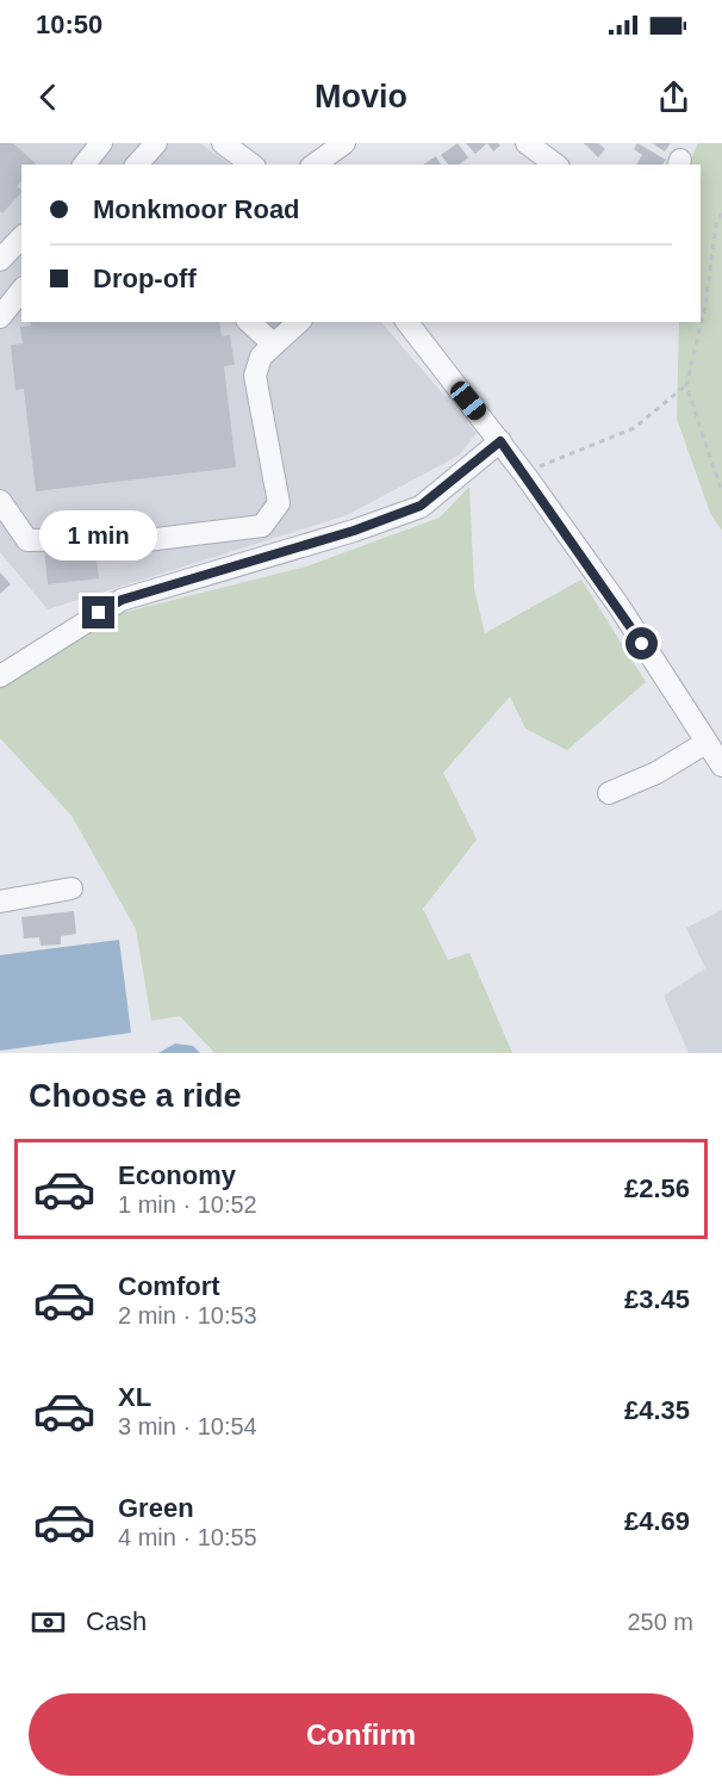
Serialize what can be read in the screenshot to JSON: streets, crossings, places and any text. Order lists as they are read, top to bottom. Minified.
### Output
{"page":{"status":"10:50","header":"Movio","banner":["Monkmoor Road","Drop-off"],"bubble":"1 min","heading":"Choose a ride","list":[{"name":"Economy","note":"1 min · 10:52","value":"£2.56"},{"name":"Comfort","note":"2 min · 10:53","value":"£3.45"},{"name":"XL","note":"3 min · 10:54","value":"£4.35"},{"name":"Green","note":"4 min · 10:55","value":"£4.69"}],"pay":["Cash","250 m"],"buttons":"Confirm"}}
